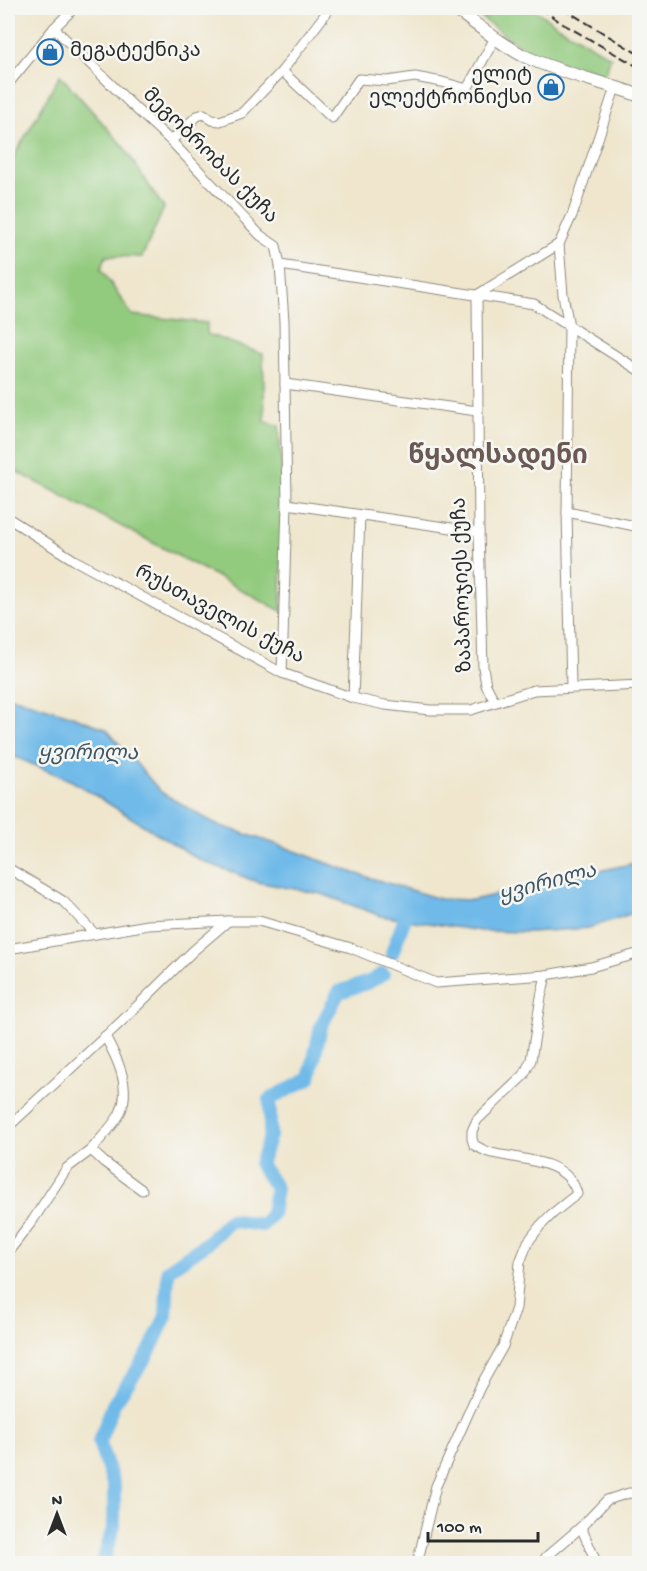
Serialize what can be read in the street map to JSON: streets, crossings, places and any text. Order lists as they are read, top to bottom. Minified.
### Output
{"streets":{"street":["მეგობრობას ქუჩა","ზაპაროჯიეს ქუჩა","რუსთაველის ქუჩა"]},"crossings":[["ზაპაროჯიეს ქუჩა","რუსთაველის ქუჩა"]],"districts":["წყალსადენი"],"water":["ყვირილა"],"places":{"shop":["მეგატექნიკა","ელიტ ელექტრონიქსი"]},"scale_bar":"100 m","north":"top"}
